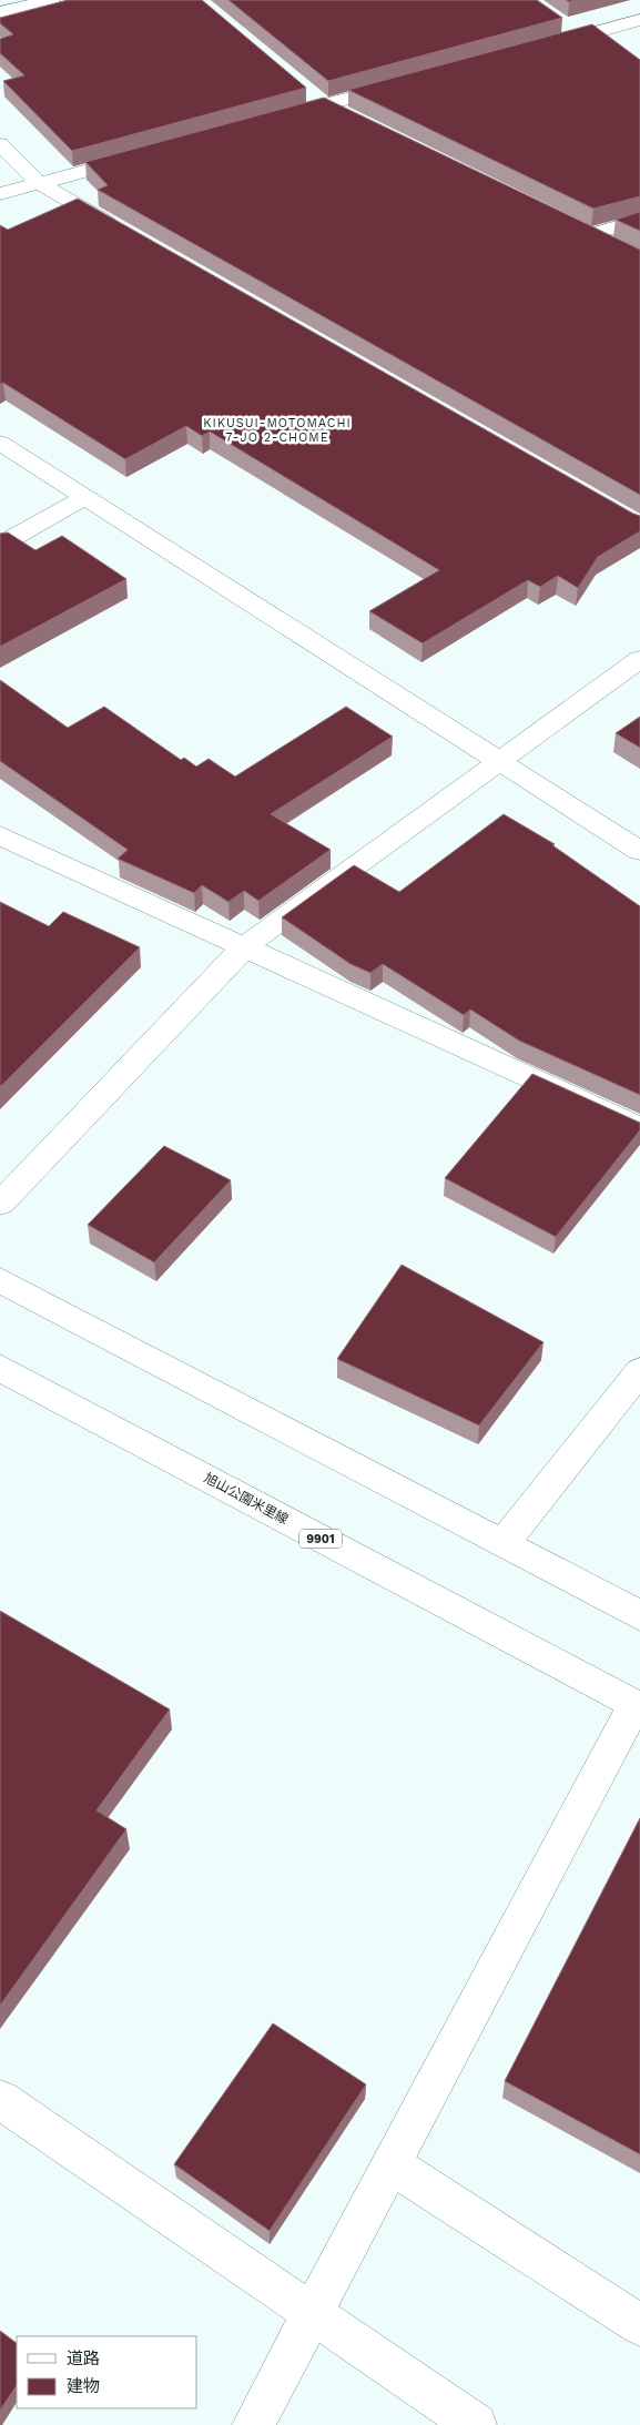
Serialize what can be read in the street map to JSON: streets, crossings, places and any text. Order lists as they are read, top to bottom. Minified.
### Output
{"streets":{"street":["旭山公園米里線","9901"]},"districts":["KIKUSUI-MOTOMACHI 7-JO 2-CHOME"],"legend":["道路","建物"]}
